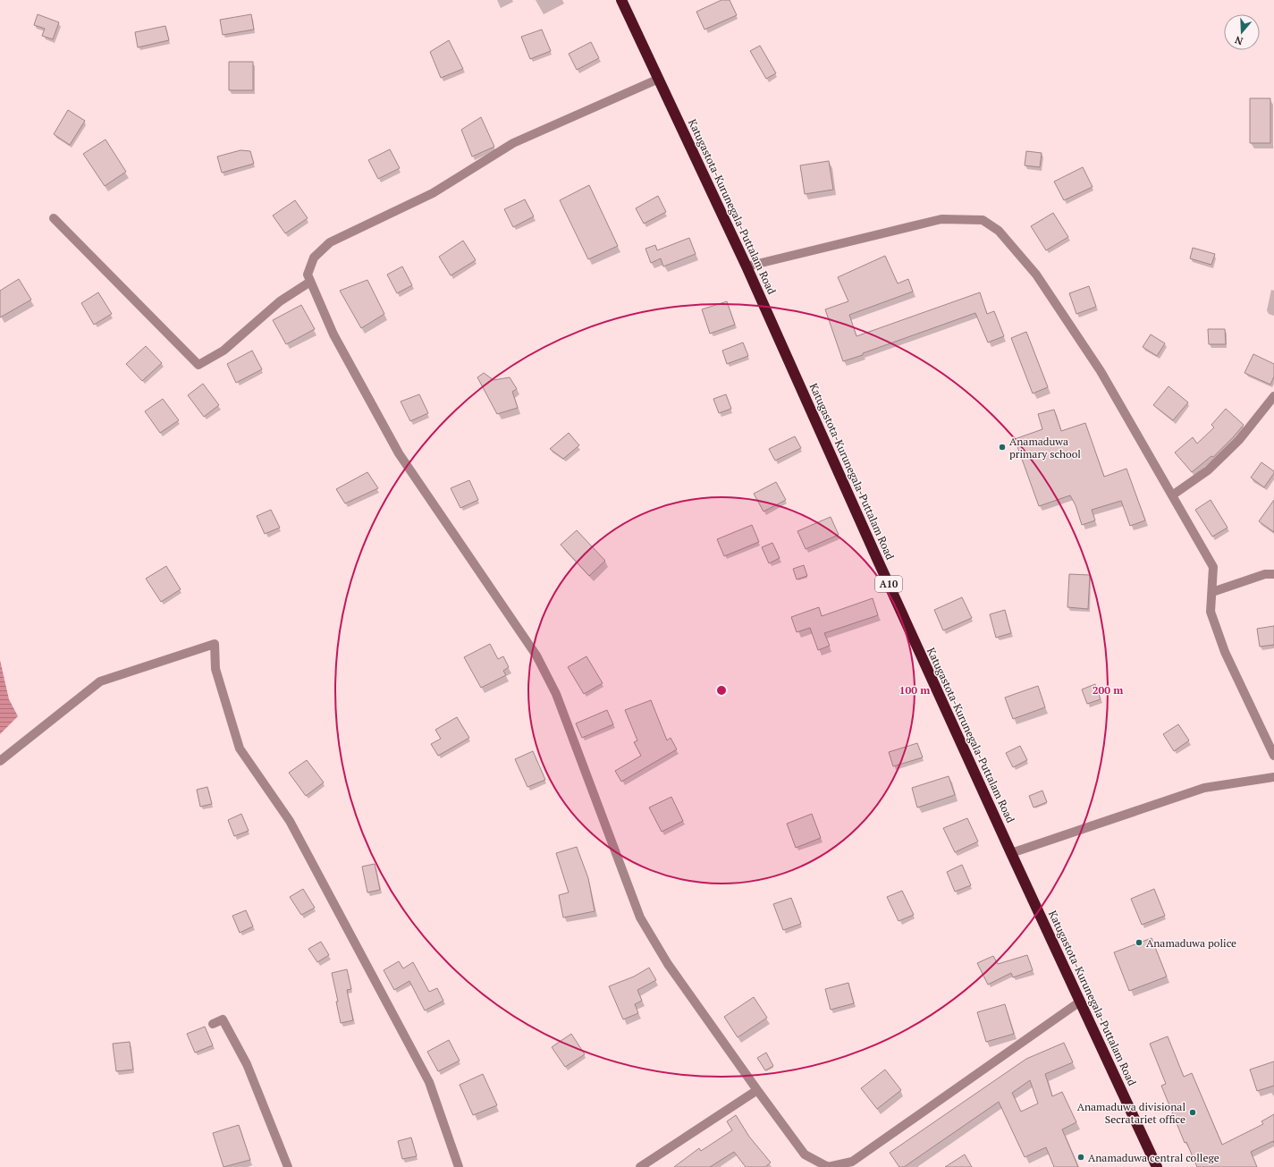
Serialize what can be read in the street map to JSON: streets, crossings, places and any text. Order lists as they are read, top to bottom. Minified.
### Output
{"streets":{"highway":["Katugastota-Kurunegala-Puttalam Road","A10"]},"places":["Anamaduwa primary school","Anamaduwa police","Anamaduwa divisional Secratariet office","Anamaduwa central college"],"north":"bottom","rings":["100 m","200 m"]}
